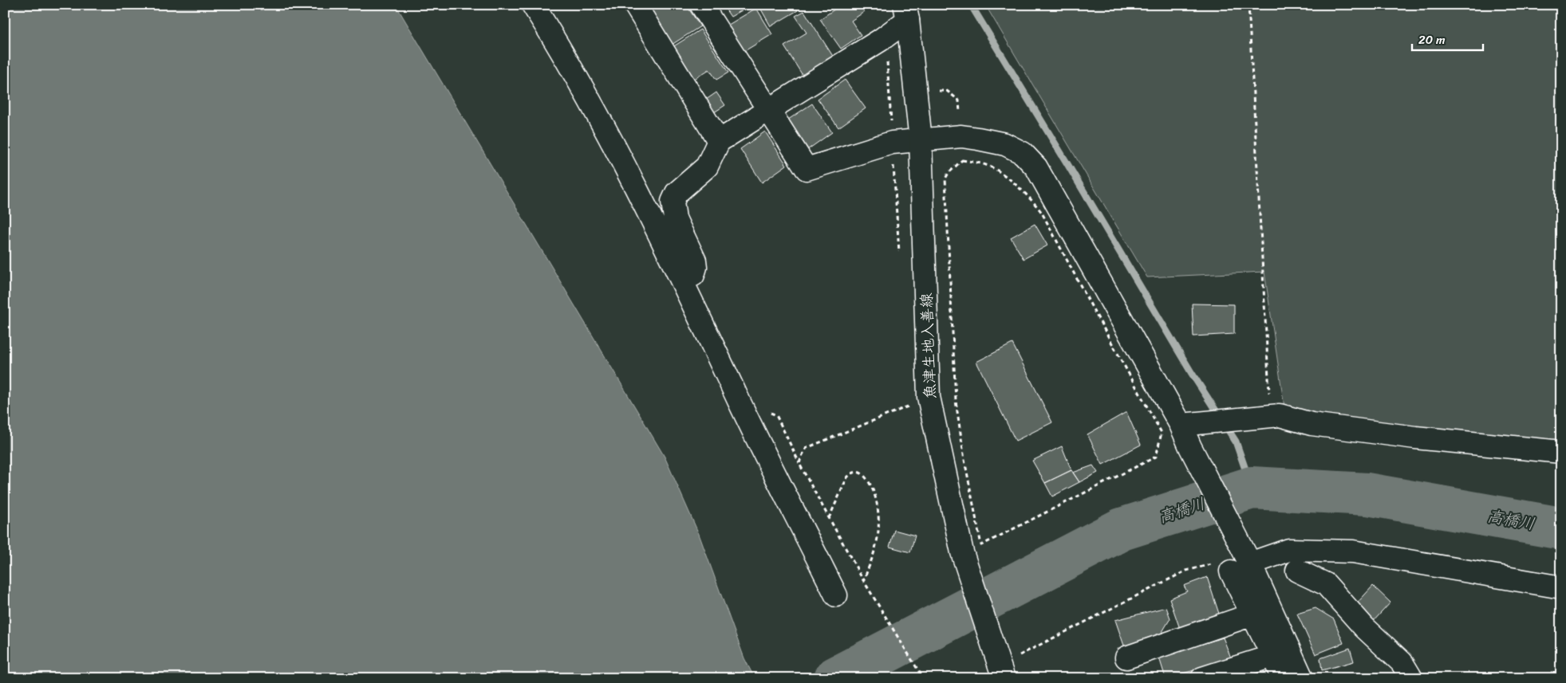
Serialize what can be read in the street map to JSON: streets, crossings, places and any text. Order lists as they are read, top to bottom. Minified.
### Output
{"streets":{"street":["魚津生地入善線"]},"water":["高橋川"],"scale_bar":"20 m"}
